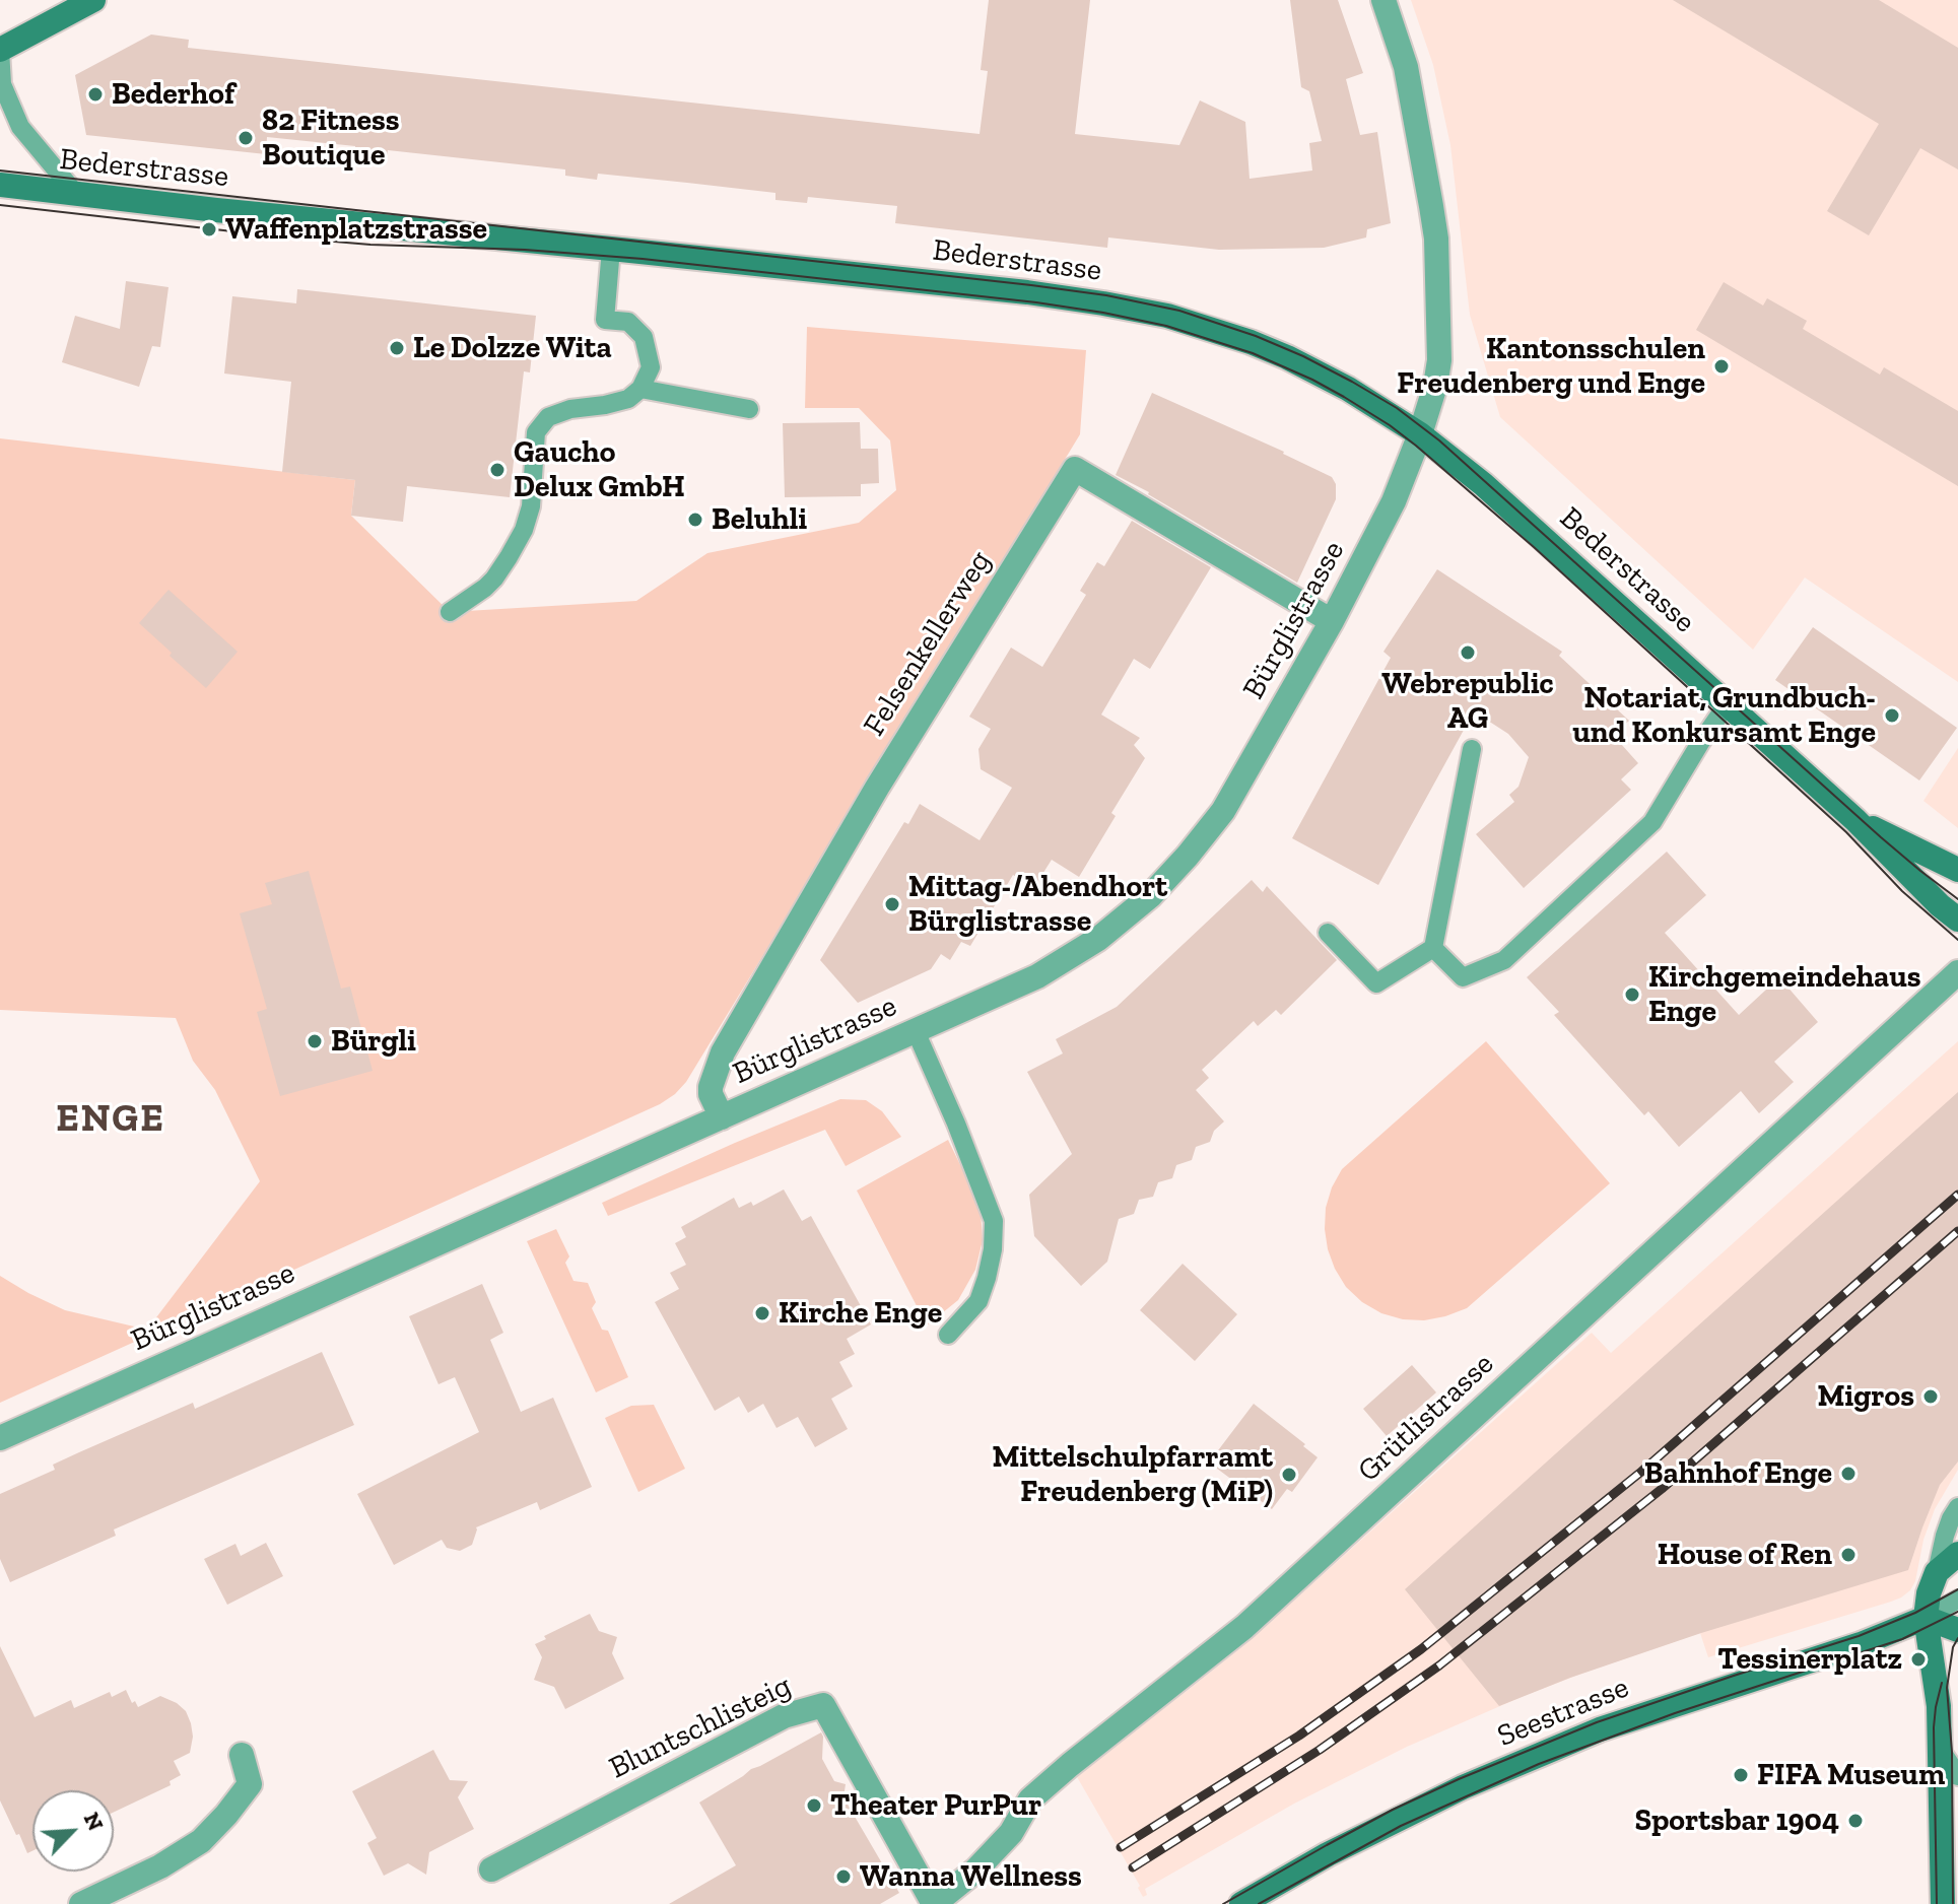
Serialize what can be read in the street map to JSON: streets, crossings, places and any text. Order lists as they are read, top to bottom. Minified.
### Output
{"streets":{"main road":["Bederstrasse","Seestrasse"],"street":["Bürglistrasse","Felsenkellerweg","Grütlistrasse","Bluntschlisteig"]},"crossings":[["Bederstrasse","Bürglistrasse"],["Bürglistrasse","Felsenkellerweg"],["Grütlistrasse","Bluntschlisteig"]],"districts":["ENGE"],"places":["Bederhof","82 Fitness Boutique","Waffenplatzstrasse","Le Dolzze Wita","Kantonsschulen Freudenberg und Enge","Gaucho Delux GmbH","Beluhli","Webrepublic AG","Notariat, Grundbuch- und Konkursamt Enge","Mittag-/Abendhort Bürglistrasse","Kirchgemeindehaus Enge","Bürgli","Kirche Enge","Migros","Bahnhof Enge","Mittelschulpfarramt Freudenberg (MiP)","House of Ren","Tessinerplatz","FIFA Museum","Theater PurPur","Sportsbar 1904","Wanna Wellness"],"north":"top right"}
